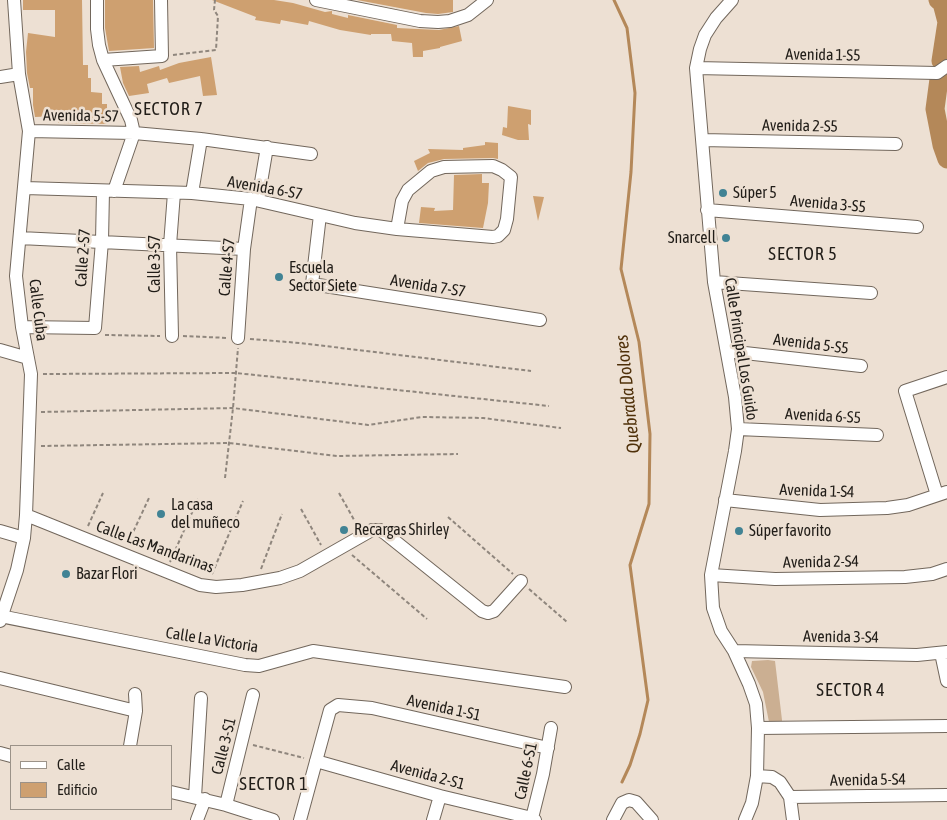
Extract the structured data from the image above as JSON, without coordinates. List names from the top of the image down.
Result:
{
  "streets": {
    "street": [
      "Avenida 1-S5",
      "Avenida 5-S7",
      "Avenida 2-S5",
      "Avenida 6-S7",
      "Avenida 3-S5",
      "Calle 2-S7",
      "Calle 3-S7",
      "Calle 4-S7",
      "Avenida 7-S7",
      "Calle Cuba",
      "Avenida 5-S5",
      "Calle Principal Los Guido",
      "Avenida 6-S5",
      "Avenida 1-S4",
      "Calle Las Mandarinas",
      "Avenida 2-S4",
      "Avenida 3-S4",
      "Calle La Victoria",
      "Avenida 1-S1",
      "Calle 3-S1",
      "Calle 6-S1",
      "Avenida 2-S1",
      "Avenida 5-S4"
    ]
  },
  "crossings": [
    ["Avenida 1-S5", "Calle Principal Los Guido"],
    ["Avenida 5-S7", "Calle 2-S7"],
    ["Avenida 5-S7", "Calle 4-S7"],
    ["Avenida 5-S7", "Calle Cuba"],
    ["Avenida 2-S5", "Calle Principal Los Guido"],
    ["Avenida 6-S7", "Calle 2-S7"],
    ["Avenida 6-S7", "Calle 3-S7"],
    ["Avenida 6-S7", "Calle 4-S7"],
    ["Avenida 6-S7", "Avenida 7-S7"],
    ["Avenida 6-S7", "Calle Cuba"],
    ["Avenida 3-S5", "Calle Principal Los Guido"],
    ["Calle 2-S7", "Calle Cuba"],
    ["Calle Cuba", "Calle Las Mandarinas"],
    ["Calle Cuba", "Calle La Victoria"],
    ["Avenida 5-S5", "Calle Principal Los Guido"],
    ["Calle Principal Los Guido", "Avenida 6-S5"],
    ["Calle Principal Los Guido", "Avenida 1-S4"],
    ["Calle Principal Los Guido", "Avenida 2-S4"],
    ["Calle Principal Los Guido", "Avenida 3-S4"],
    ["Avenida 1-S1", "Calle 6-S1"],
    ["Avenida 1-S1", "Avenida 2-S1"],
    ["Calle 6-S1", "Avenida 2-S1"]
  ],
  "districts": [
    "SECTOR 7",
    "SECTOR 5",
    "SECTOR 4",
    "SECTOR 1"
  ],
  "water": ["Quebrada Dolores"],
  "places": [
    "Súper 5",
    "Snarcell",
    "Escuela Sector Siete",
    "La casa del muñeco",
    "Recargas Shirley",
    "Súper favorito",
    "Bazar Flori"
  ],
  "legend": ["Calle", "Edificio"]
}
